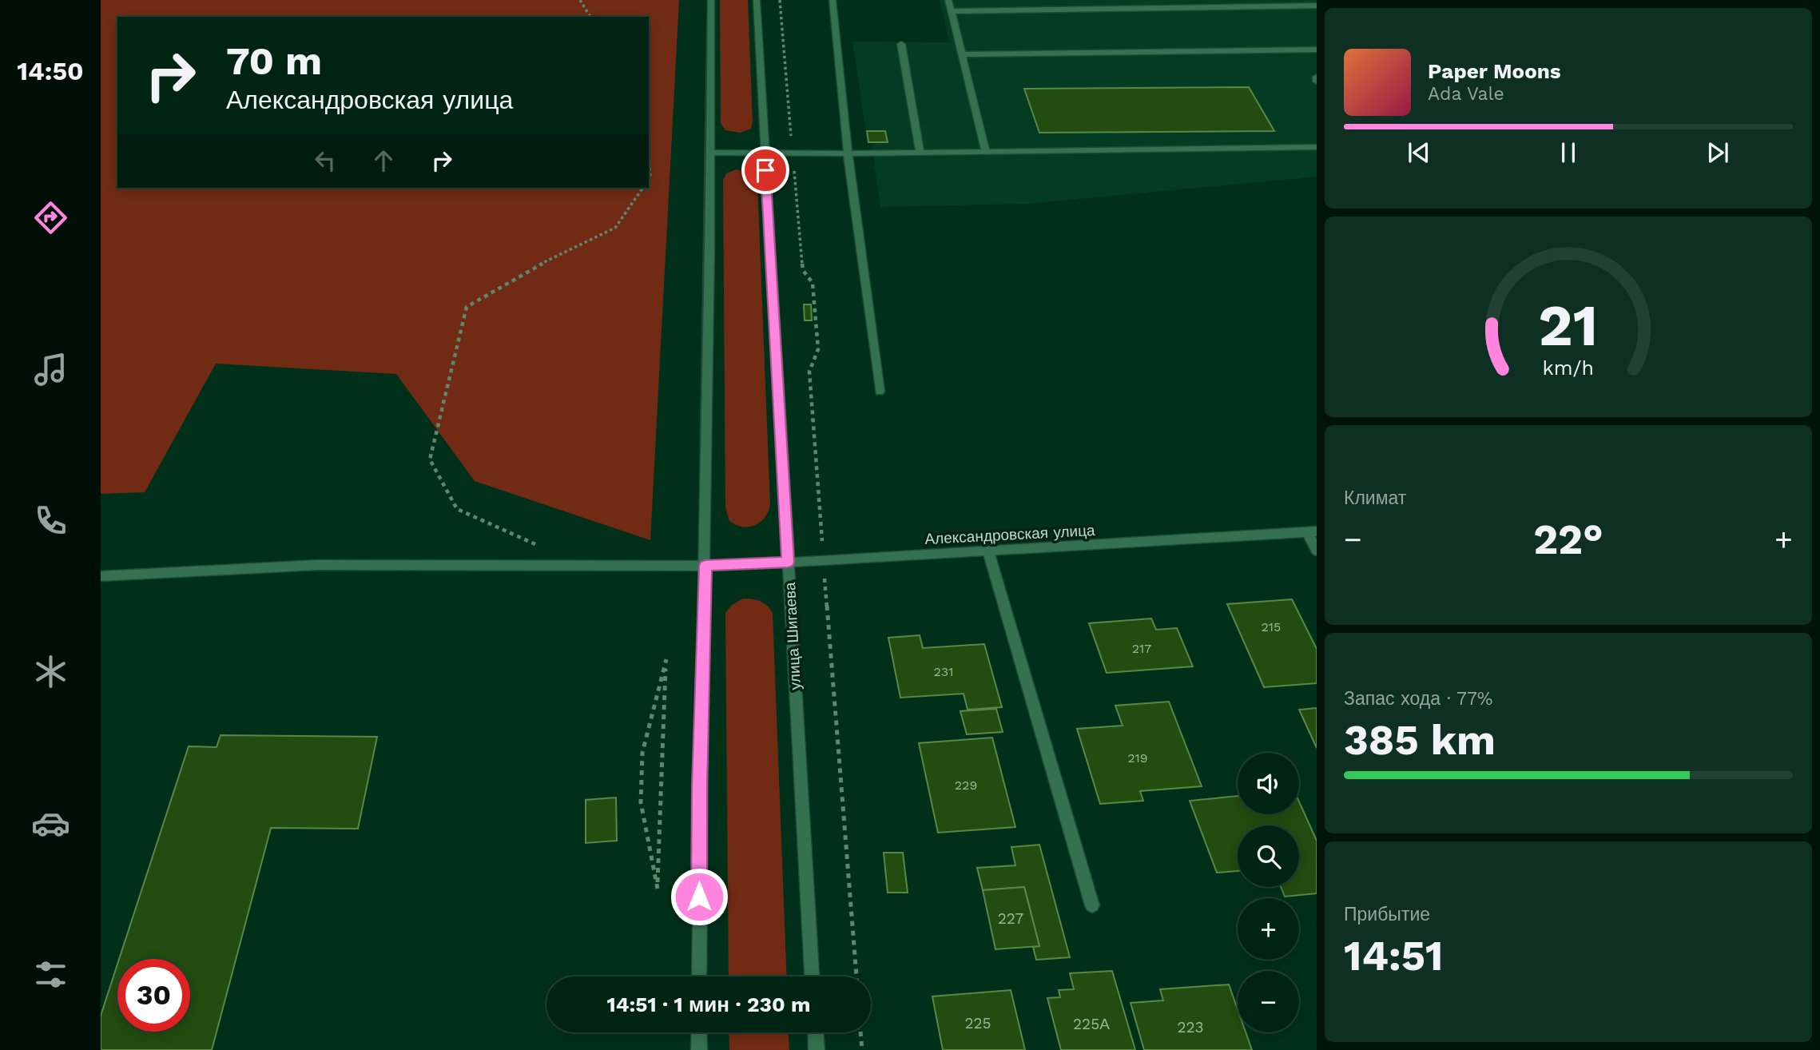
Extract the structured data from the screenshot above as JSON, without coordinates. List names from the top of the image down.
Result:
{
  "streets": {
    "street": ["Александровская улица", "улица Шигаева"]
  },
  "crossings": [
    ["Александровская улица", "улица Шигаева"]
  ],
  "house_numbers": [
    "215",
    "217",
    "231",
    "219",
    "229",
    "227",
    "225",
    "225А",
    "223"
  ],
  "page": {
    "tabs": "14:50",
    "turn": ["70 m", "Александровская улица"],
    "song": ["Paper Moons", "Ada Vale"],
    "tile": [
      "Климат",
      ["Запас хода · 77%", "385 km"],
      ["Прибытие", "14:51"]
    ],
    "heat": ["−", "22°", "+"],
    "map_buttons": ["+", "−"],
    "limit": "30",
    "trip": "14:51 · 1 мин · 230 m",
    "gauge": ["21", "km/h"]
  }
}
